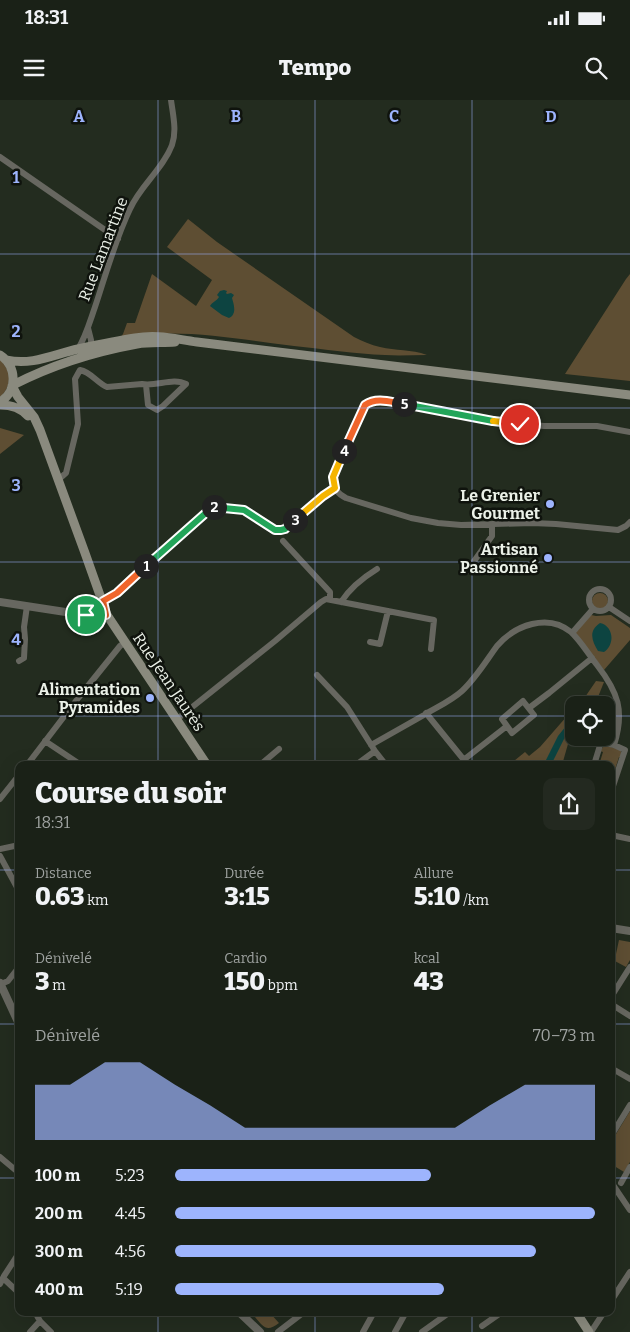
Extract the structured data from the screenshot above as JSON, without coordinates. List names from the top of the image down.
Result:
{
  "streets": {
    "main road": ["Rue Jean Jaurès"],
    "street": ["Rue Lamartine"]
  },
  "places": ["Le Grenier Gourmet", "Artisan Passionné", "Alimentation Pyramides"],
  "page": {
    "status": "18:31",
    "header": "Tempo",
    "pins": [
      "5",
      "4",
      "2",
      "3",
      "1"
    ],
    "heading": ["Course du soir", "18:31"],
    "stats": [
      ["Distance", "0.63 km"],
      ["Durée", "3:15"],
      ["Allure", "5:10 /km"],
      ["Dénivelé", "3 m"],
      ["Cardio", "150 bpm"],
      ["kcal", "43"]
    ],
    "chart": ["Dénivelé", "70–73 m"],
    "list": [
      {
        "name": "100 m",
        "note": "5:23"
      },
      {
        "name": "200 m",
        "note": "4:45"
      },
      {
        "name": "300 m",
        "note": "4:56"
      },
      {
        "name": "400 m",
        "note": "5:19"
      }
    ]
  },
  "grid": {
    "columns": [
      "A",
      "B",
      "C",
      "D"
    ],
    "rows": [
      "1",
      "2",
      "3",
      "4"
    ]
  }
}
